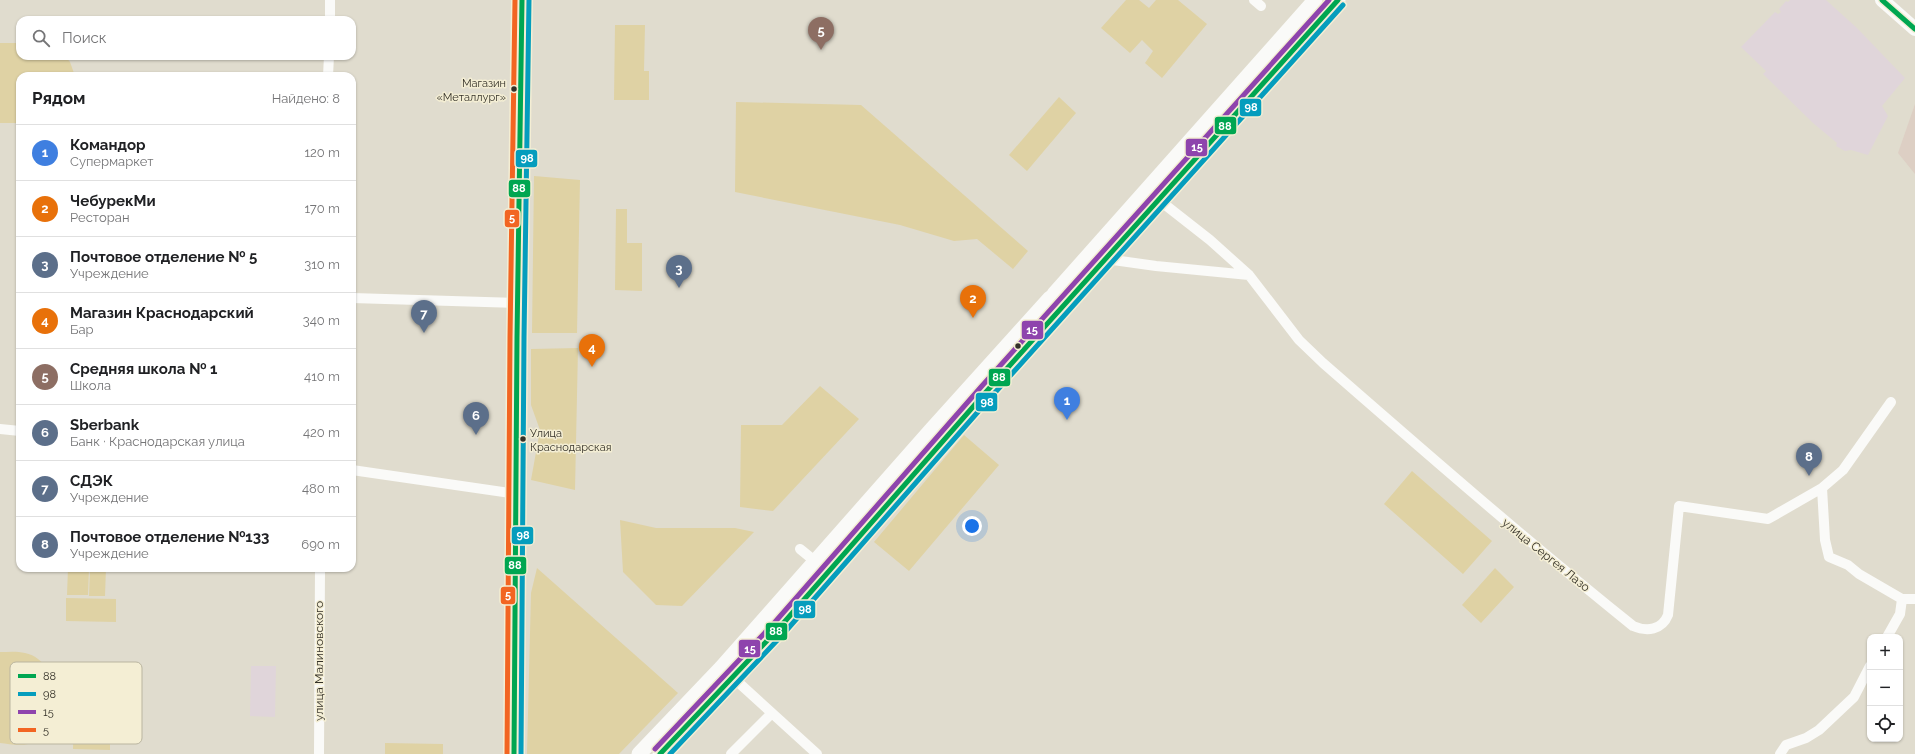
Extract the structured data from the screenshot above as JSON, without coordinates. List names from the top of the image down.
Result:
{
  "streets": {
    "street": ["улица Сергея Лазо", "улица Малиновского"]
  },
  "places": ["Магазин «Металлург»", "Улица Краснодарская"],
  "lines": [
    "transit line 88",
    "transit line 98",
    "transit line 15",
    "transit line 5"
  ],
  "legend": [
    "88",
    "98",
    "15",
    "5"
  ],
  "page": {
    "search": "Поиск",
    "pins": [
      "5",
      "3",
      "2",
      "7",
      "4",
      "1",
      "6",
      "8"
    ],
    "heading": ["Рядом", "Найдено: 8"],
    "list": [
      {
        "mark": "1",
        "name": "Командор",
        "note": "Супермаркет",
        "value": "120 m"
      },
      {
        "mark": "2",
        "name": "ЧебурекМи",
        "note": "Ресторан",
        "value": "170 m"
      },
      {
        "mark": "3",
        "name": "Почтовое отделение № 5",
        "note": "Учреждение",
        "value": "310 m"
      },
      {
        "mark": "4",
        "name": "Магазин Краснодарский",
        "note": "Бар",
        "value": "340 m"
      },
      {
        "mark": "5",
        "name": "Средняя школа № 1",
        "note": "Школа",
        "value": "410 m"
      },
      {
        "mark": "6",
        "name": "Sberbank",
        "note": "Банк · Краснодарская улица",
        "value": "420 m"
      },
      {
        "mark": "7",
        "name": "СДЭК",
        "note": "Учреждение",
        "value": "480 m"
      },
      {
        "mark": "8",
        "name": "Почтовое отделение №133",
        "note": "Учреждение",
        "value": "690 m"
      }
    ],
    "map_buttons": ["+", "−"]
  }
}
